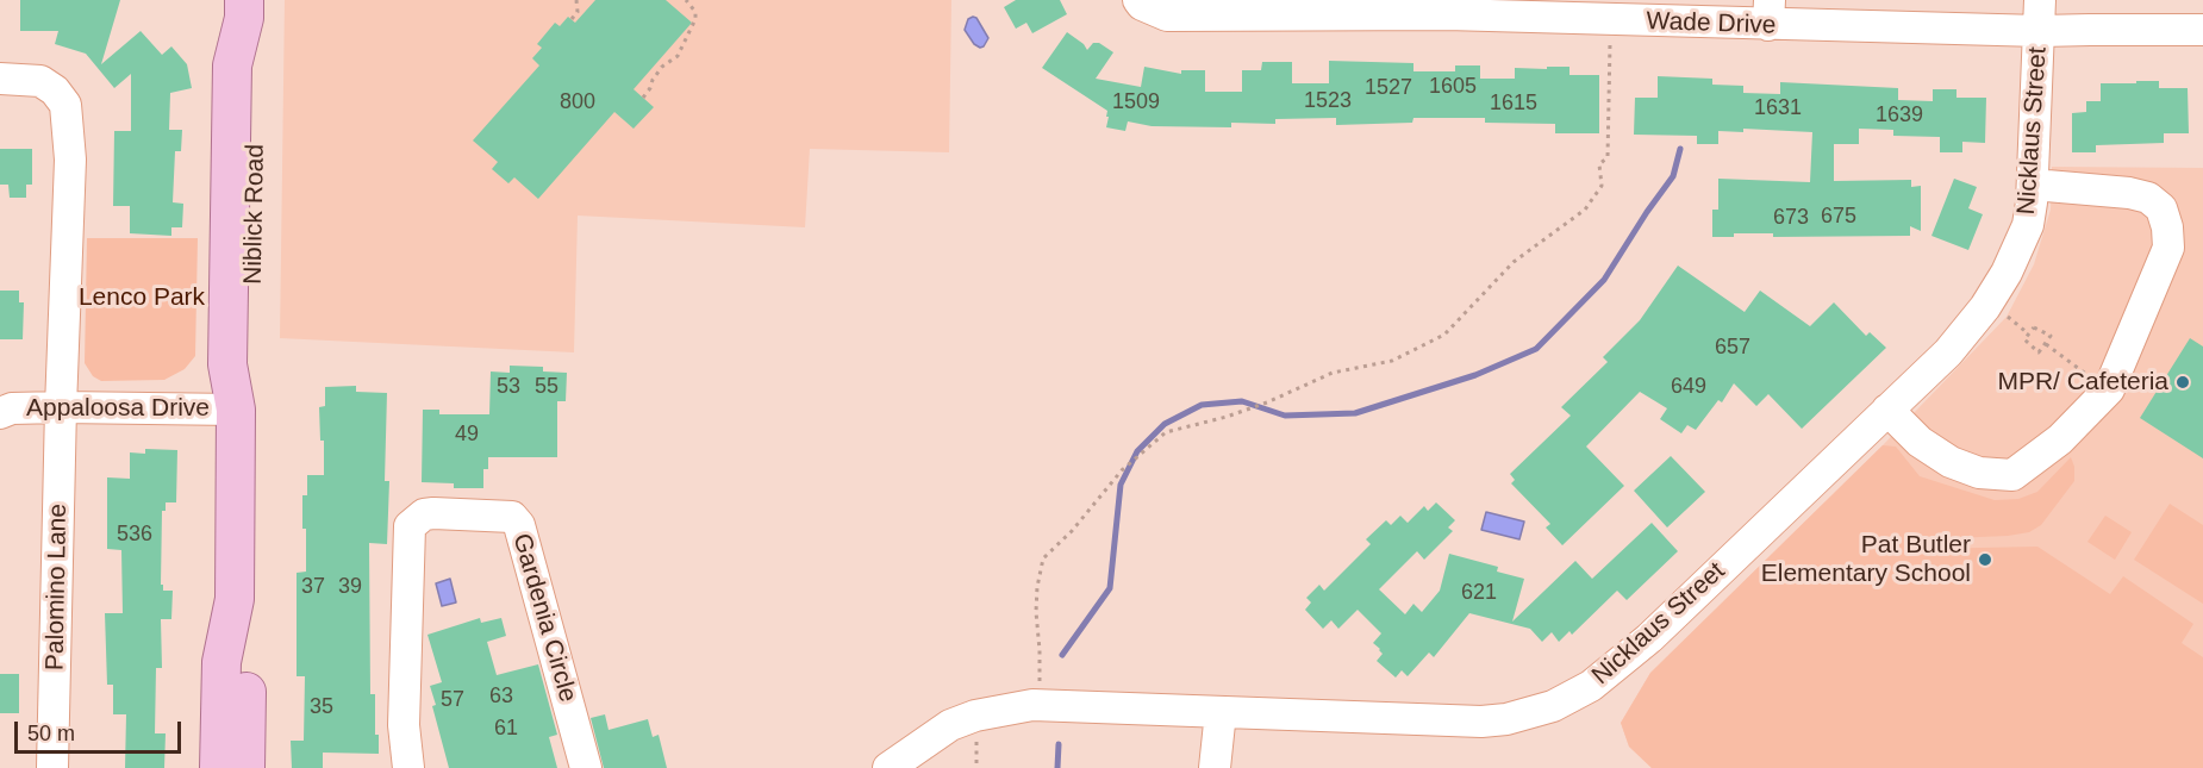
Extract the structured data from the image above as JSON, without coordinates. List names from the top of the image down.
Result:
{
  "streets": {
    "main road": ["Niblick Road"],
    "street": [
      "Wade Drive",
      "Nicklaus Street",
      "Appaloosa Drive",
      "Palomino Lane",
      "Gardenia Circle"
    ]
  },
  "crossings": [
    ["Wade Drive", "Nicklaus Street"],
    ["Niblick Road", "Appaloosa Drive"],
    ["Appaloosa Drive", "Palomino Lane"]
  ],
  "parks": ["Lenco Park"],
  "places": ["MPR/ Cafeteria", "Pat Butler Elementary School"],
  "house_numbers": [
    "1605",
    "1527",
    "1523",
    "800",
    "1509",
    "1615",
    "1631",
    "1639",
    "675",
    "673",
    "657",
    "53",
    "55",
    "649",
    "49",
    "536",
    "37",
    "39",
    "621",
    "63",
    "57",
    "35",
    "61"
  ],
  "scale_bar": "50 m"
}
